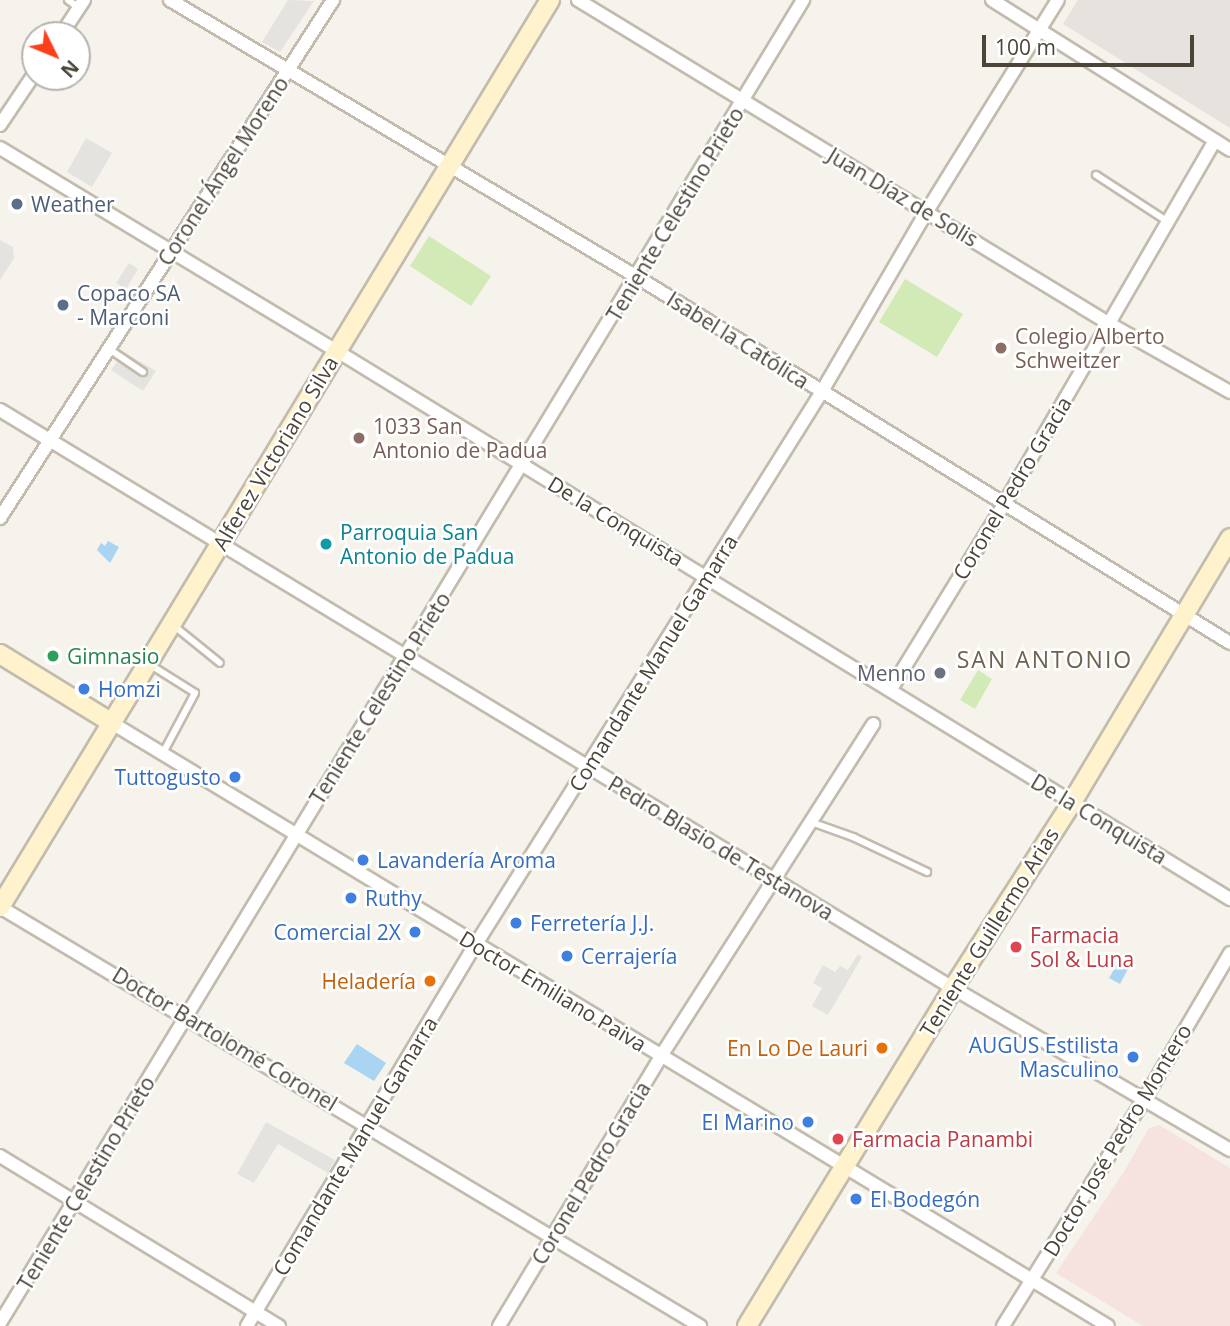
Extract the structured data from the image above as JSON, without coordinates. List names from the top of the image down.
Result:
{
  "streets": {
    "street": [
      "Coronel Ángel Moreno",
      "Juan Díaz de Solis",
      "Teniente Celestino Prieto",
      "Isabel la Católica",
      "Alferez Victoriano Silva",
      "Coronel Pedro Gracia",
      "De la Conquista",
      "Comandante Manuel Gamarra",
      "Pedro Blasio de Testanova",
      "Teniente Guillermo Arias",
      "Doctor Emiliano Paiva",
      "Doctor Bartolomé Coronel",
      "Doctor José Pedro Montero"
    ]
  },
  "crossings": [
    ["Coronel Ángel Moreno", "Isabel la Católica"],
    ["Coronel Ángel Moreno", "De la Conquista"],
    ["Coronel Ángel Moreno", "Pedro Blasio de Testanova"],
    ["Juan Díaz de Solis", "Teniente Celestino Prieto"],
    ["Juan Díaz de Solis", "Coronel Pedro Gracia"],
    ["Juan Díaz de Solis", "Comandante Manuel Gamarra"],
    ["Teniente Celestino Prieto", "Isabel la Católica"],
    ["Teniente Celestino Prieto", "De la Conquista"],
    ["Teniente Celestino Prieto", "Pedro Blasio de Testanova"],
    ["Teniente Celestino Prieto", "Doctor Emiliano Paiva"],
    ["Teniente Celestino Prieto", "Doctor Bartolomé Coronel"],
    ["Isabel la Católica", "Alferez Victoriano Silva"],
    ["Isabel la Católica", "Coronel Pedro Gracia"],
    ["Isabel la Católica", "Comandante Manuel Gamarra"],
    ["Isabel la Católica", "Teniente Guillermo Arias"],
    ["Alferez Victoriano Silva", "De la Conquista"],
    ["Alferez Victoriano Silva", "Pedro Blasio de Testanova"],
    ["Alferez Victoriano Silva", "Doctor Emiliano Paiva"],
    ["Alferez Victoriano Silva", "Doctor Bartolomé Coronel"],
    ["Coronel Pedro Gracia", "De la Conquista"],
    ["Coronel Pedro Gracia", "Pedro Blasio de Testanova"],
    ["Coronel Pedro Gracia", "Doctor Emiliano Paiva"],
    ["Coronel Pedro Gracia", "Doctor Bartolomé Coronel"],
    ["De la Conquista", "Comandante Manuel Gamarra"],
    ["De la Conquista", "Teniente Guillermo Arias"],
    ["Comandante Manuel Gamarra", "Pedro Blasio de Testanova"],
    ["Comandante Manuel Gamarra", "Doctor Emiliano Paiva"],
    ["Comandante Manuel Gamarra", "Doctor Bartolomé Coronel"],
    ["Pedro Blasio de Testanova", "Teniente Guillermo Arias"],
    ["Pedro Blasio de Testanova", "Doctor José Pedro Montero"],
    ["Teniente Guillermo Arias", "Doctor Emiliano Paiva"],
    ["Doctor Emiliano Paiva", "Doctor José Pedro Montero"]
  ],
  "districts": ["SAN ANTONIO"],
  "places": [
    "Weather",
    "Copaco SA - Marconi",
    "Colegio Alberto Schweitzer",
    "1033 San Antonio de Padua",
    "Parroquia San Antonio de Padua",
    "Gimnasio",
    "Menno",
    "Homzi",
    "Tuttogusto",
    "Lavandería Aroma",
    "Ruthy",
    "Ferretería J.J.",
    "Comercial 2X",
    "Farmacia Sol & Luna",
    "Cerrajería",
    "Heladería",
    "En Lo De Lauri",
    "AUGUS Estilista Masculino",
    "El Marino",
    "Farmacia Panambi",
    "El Bodegón"
  ],
  "scale_bar": "100 m",
  "north": "bottom right"
}
